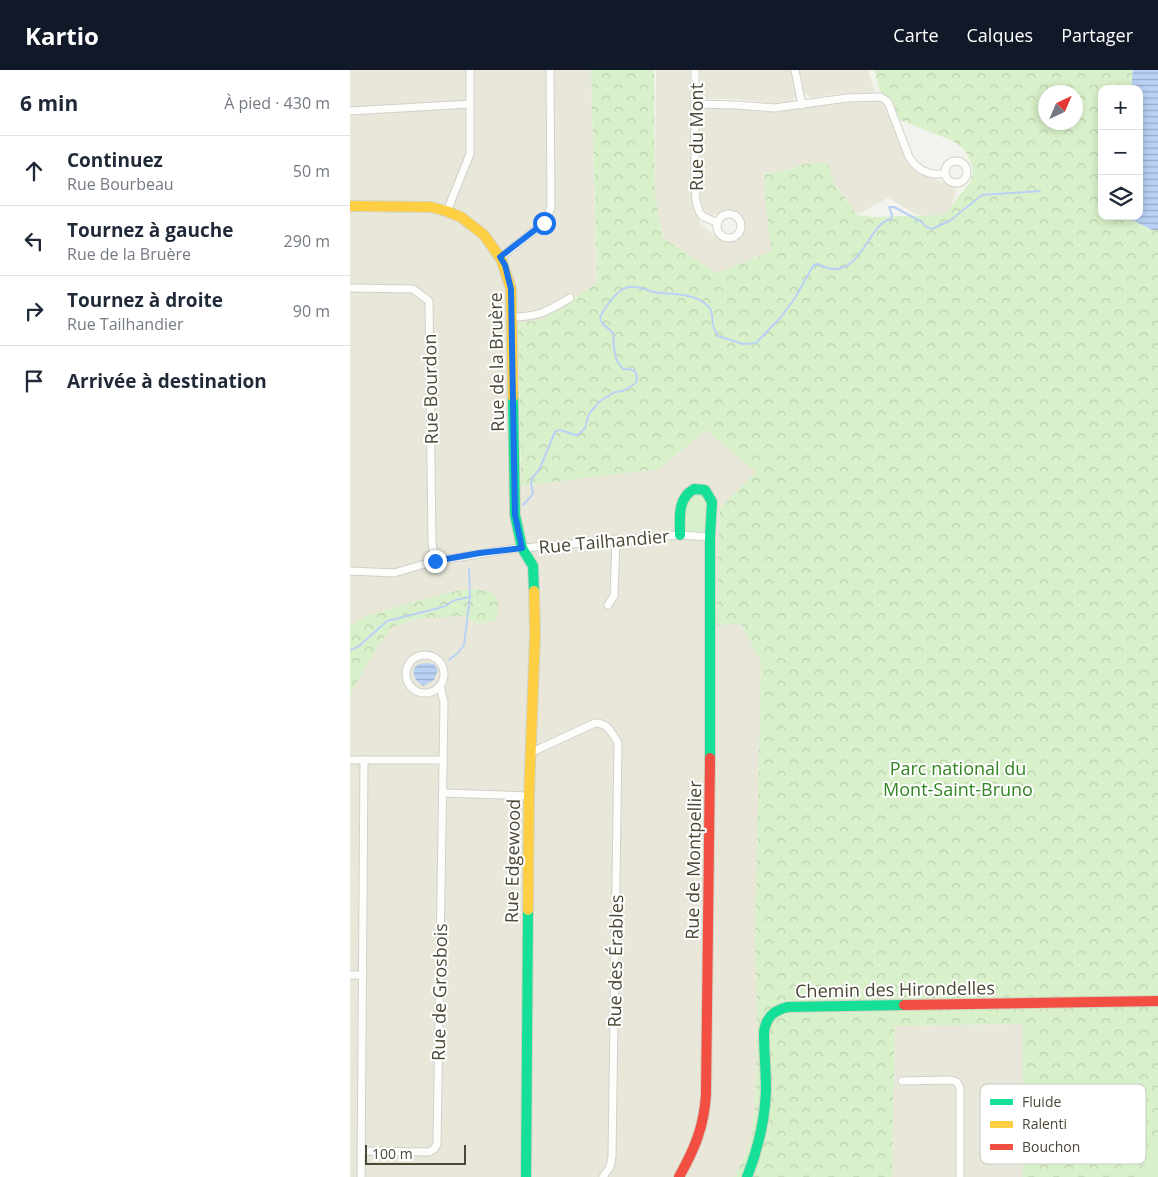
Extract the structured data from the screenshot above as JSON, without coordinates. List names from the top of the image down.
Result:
{
  "streets": {
    "street": [
      "Rue du Mont",
      "Rue de la Bruère",
      "Rue Bourdon",
      "Rue Tailhandier",
      "Rue de Montpellier",
      "Rue Edgewood",
      "Rue des Érables",
      "Chemin des Hirondelles",
      "Rue de Grosbois"
    ]
  },
  "crossings": [
    ["Rue de la Bruère", "Rue Tailhandier"],
    ["Rue de la Bruère", "Rue Edgewood"],
    ["Rue Bourdon", "Rue Tailhandier"],
    ["Rue Tailhandier", "Rue de Montpellier"],
    ["Rue Tailhandier", "Rue Edgewood"],
    ["Rue Edgewood", "Rue des Érables"]
  ],
  "parks": ["Parc national du Mont-Saint-Bruno"],
  "legend": ["Fluide", "Ralenti", "Bouchon"],
  "scale_bar": "100 m",
  "north": "top right",
  "page": {
    "header": "Kartio",
    "nav": ["Carte", "Calques", "Partager"],
    "heading": ["6 min", "À pied · 430 m"],
    "map_buttons": ["+", "−"],
    "list": [
      ["Continuez", "Rue Bourbeau", "50 m"],
      ["Tournez à gauche", "Rue de la Bruère", "290 m"],
      ["Tournez à droite", "Rue Tailhandier", "90 m"],
      "Arrivée à destination"
    ],
    "scale": "100 m"
  }
}
